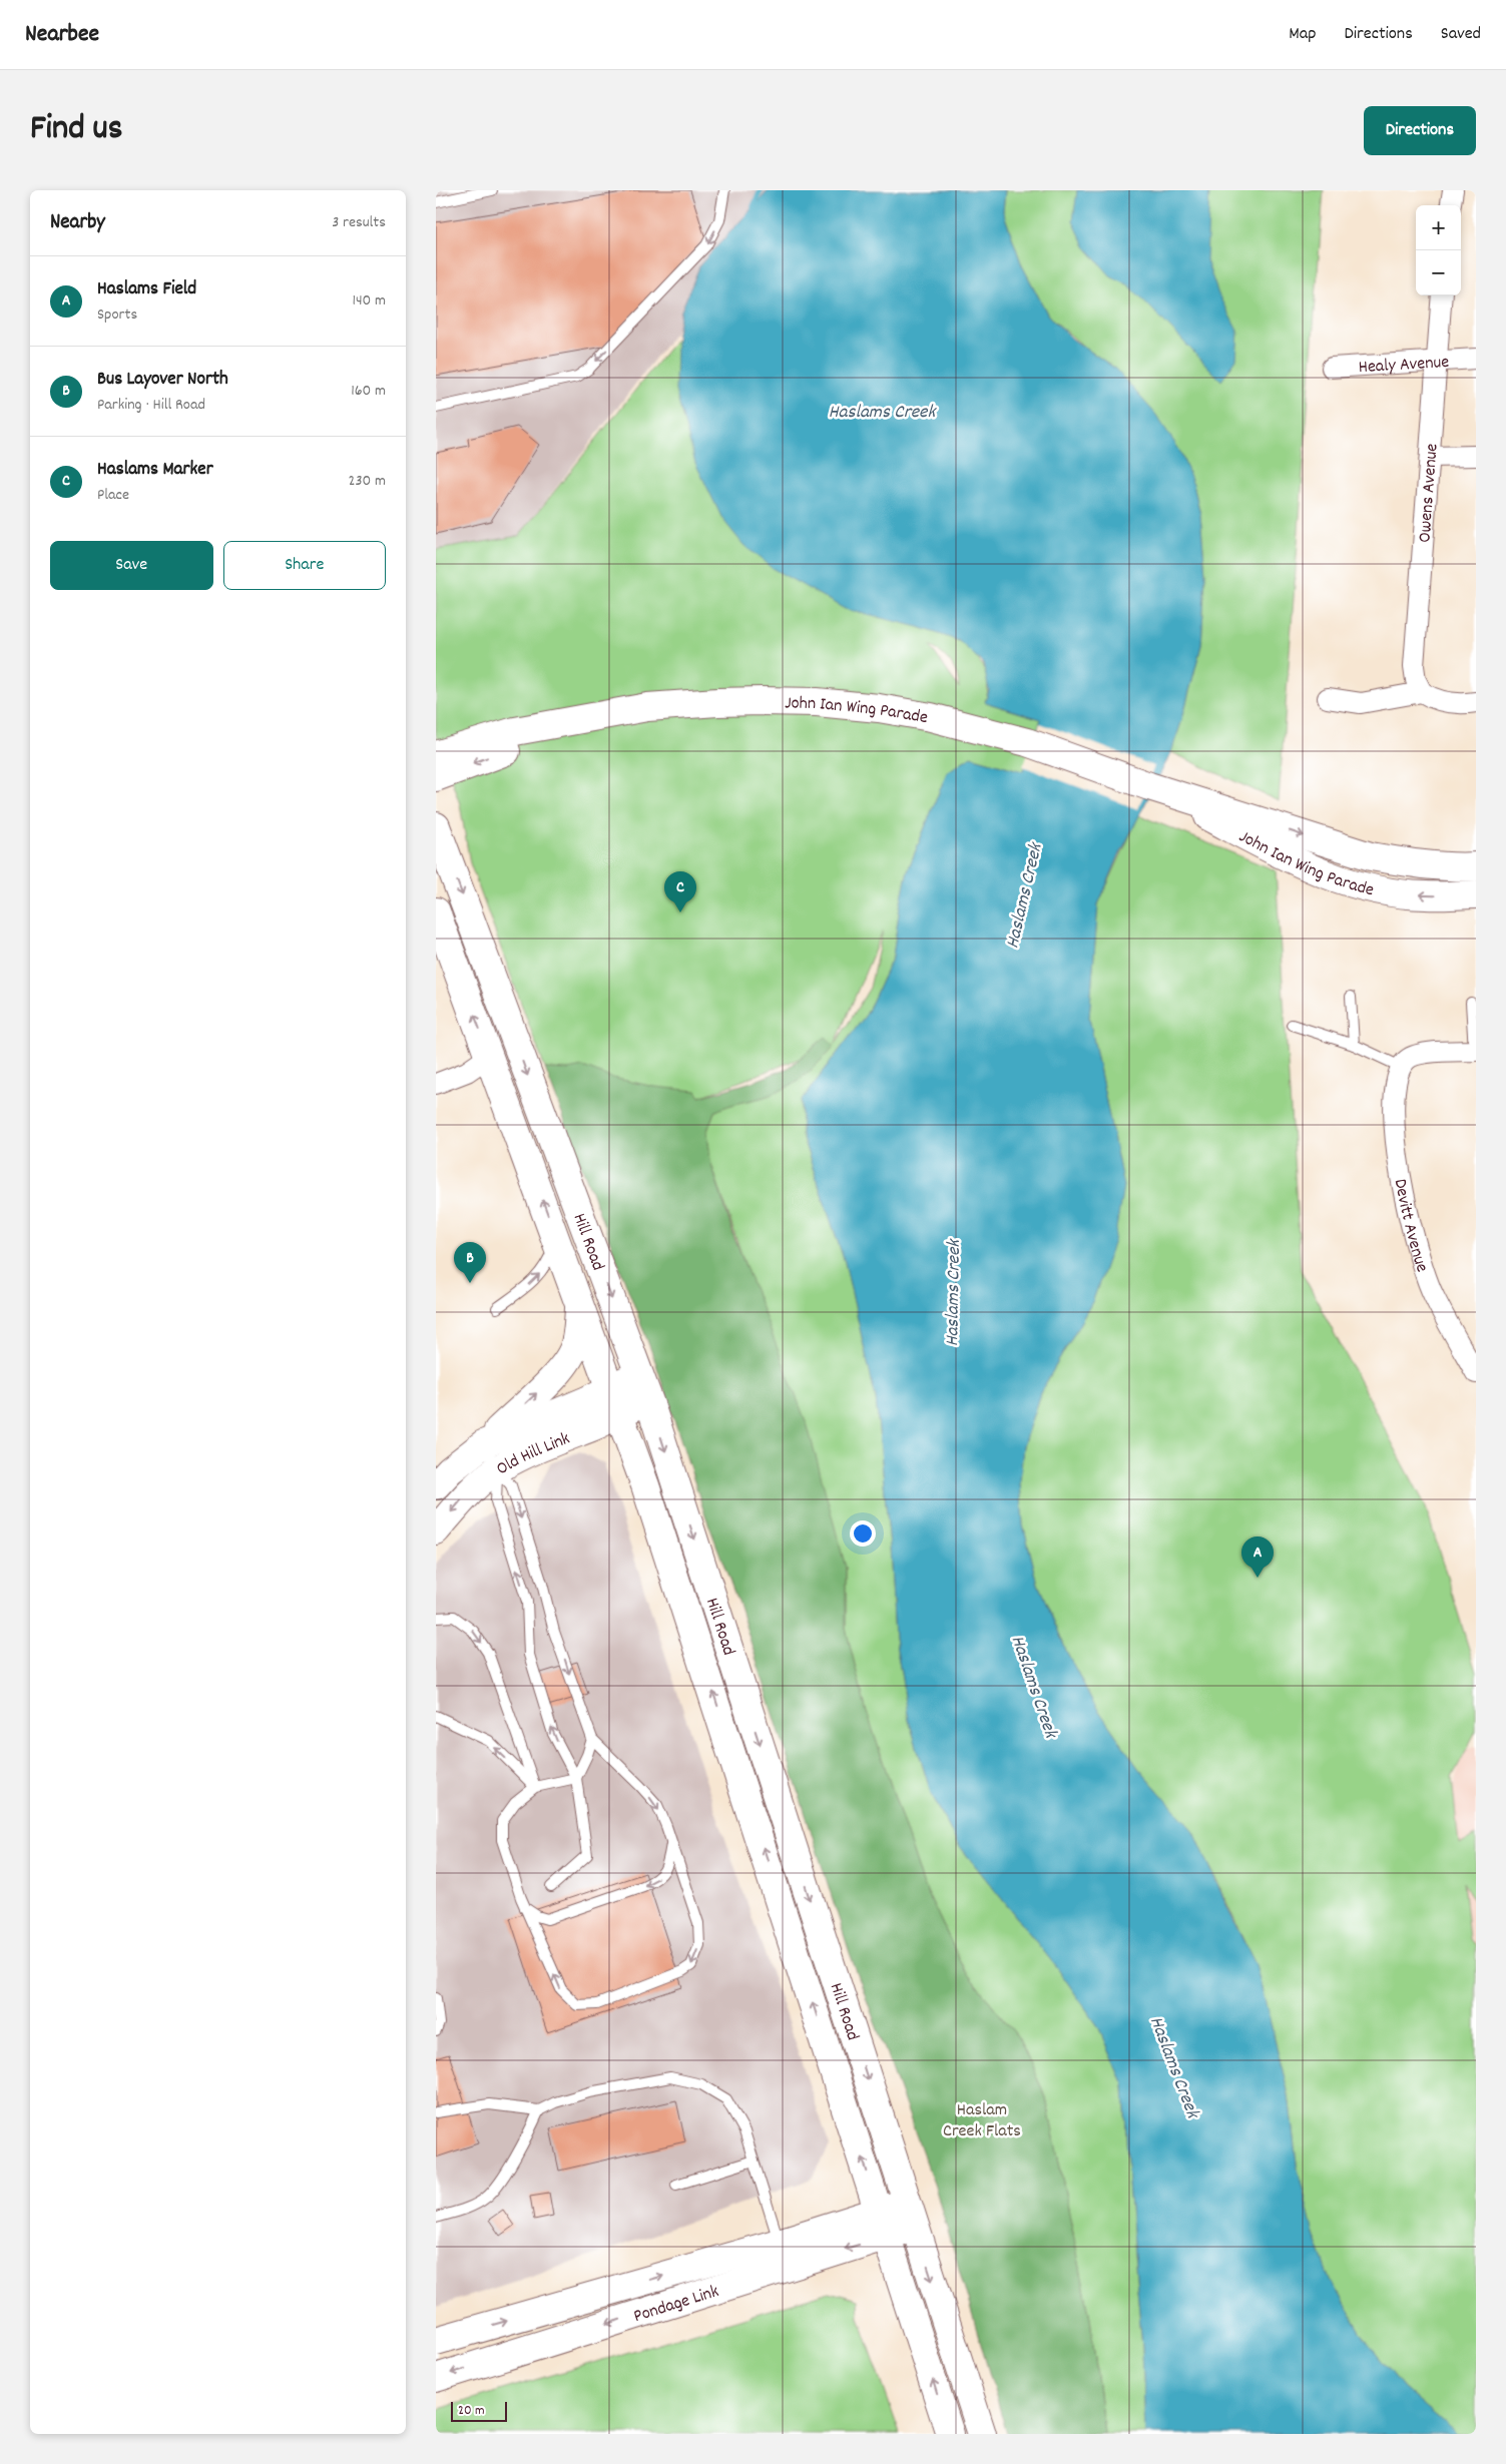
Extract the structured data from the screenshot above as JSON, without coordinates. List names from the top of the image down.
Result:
{
  "streets": {
    "main road": [
      "John Ian Wing Parade",
      "Hill Road",
      "Old Hill Link",
      "Pondage Link"
    ],
    "street": ["Healy Avenue", "Owens Avenue", "Devitt Avenue"]
  },
  "crossings": [
    ["Healy Avenue", "Owens Avenue"],
    ["Hill Road", "Old Hill Link"],
    ["Hill Road", "Pondage Link"]
  ],
  "water": ["Haslams Creek"],
  "parks": ["Haslam Creek Flats"],
  "scale_bar": "20 m",
  "page": {
    "header": "Nearbee",
    "nav": ["Map", "Directions", "Saved"],
    "title": "Find us",
    "buttons": [
      "Directions",
      ["Save", "Share"]
    ],
    "heading": ["Nearby", "3 results"],
    "map_buttons": ["+", "−"],
    "list": [
      {
        "mark": "A",
        "name": "Haslams Field",
        "note": "Sports",
        "value": "140 m"
      },
      {
        "mark": "B",
        "name": "Bus Layover North",
        "note": "Parking · Hill Road",
        "value": "160 m"
      },
      {
        "mark": "C",
        "name": "Haslams Marker",
        "note": "Place",
        "value": "230 m"
      }
    ],
    "pins": ["C", "B", "A"],
    "scale": "20 m"
  }
}
